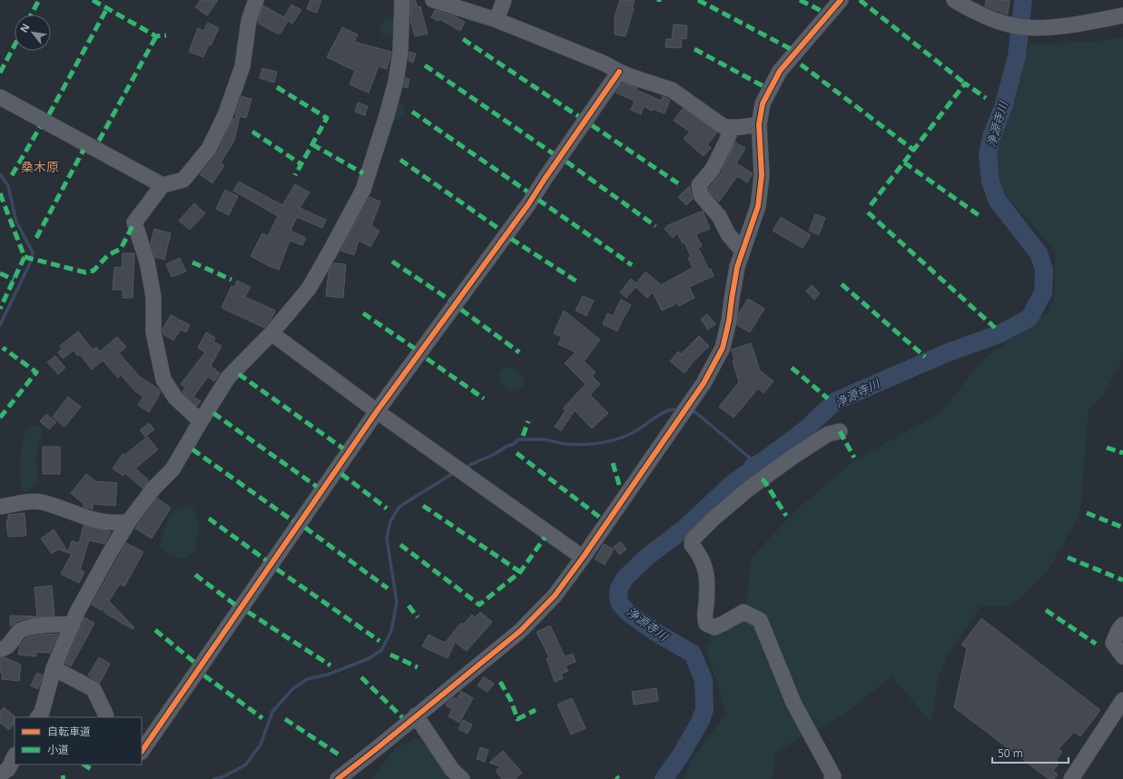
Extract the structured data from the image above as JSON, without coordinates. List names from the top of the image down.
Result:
{
  "districts": ["桑木原"],
  "water": ["浄源寺川"],
  "legend": ["自転車道", "小道"],
  "scale_bar": "50 m",
  "north": "top left"
}
